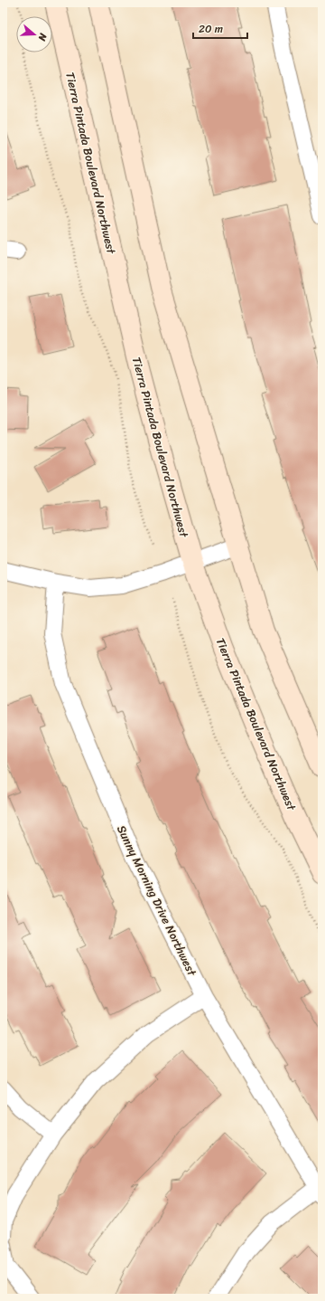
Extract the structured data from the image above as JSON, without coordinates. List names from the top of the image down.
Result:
{
  "streets": {
    "main road": ["Tierra Pintada Boulevard Northwest"],
    "street": ["Sunny Morning Drive Northwest"]
  },
  "scale_bar": "20 m",
  "north": "right"
}
